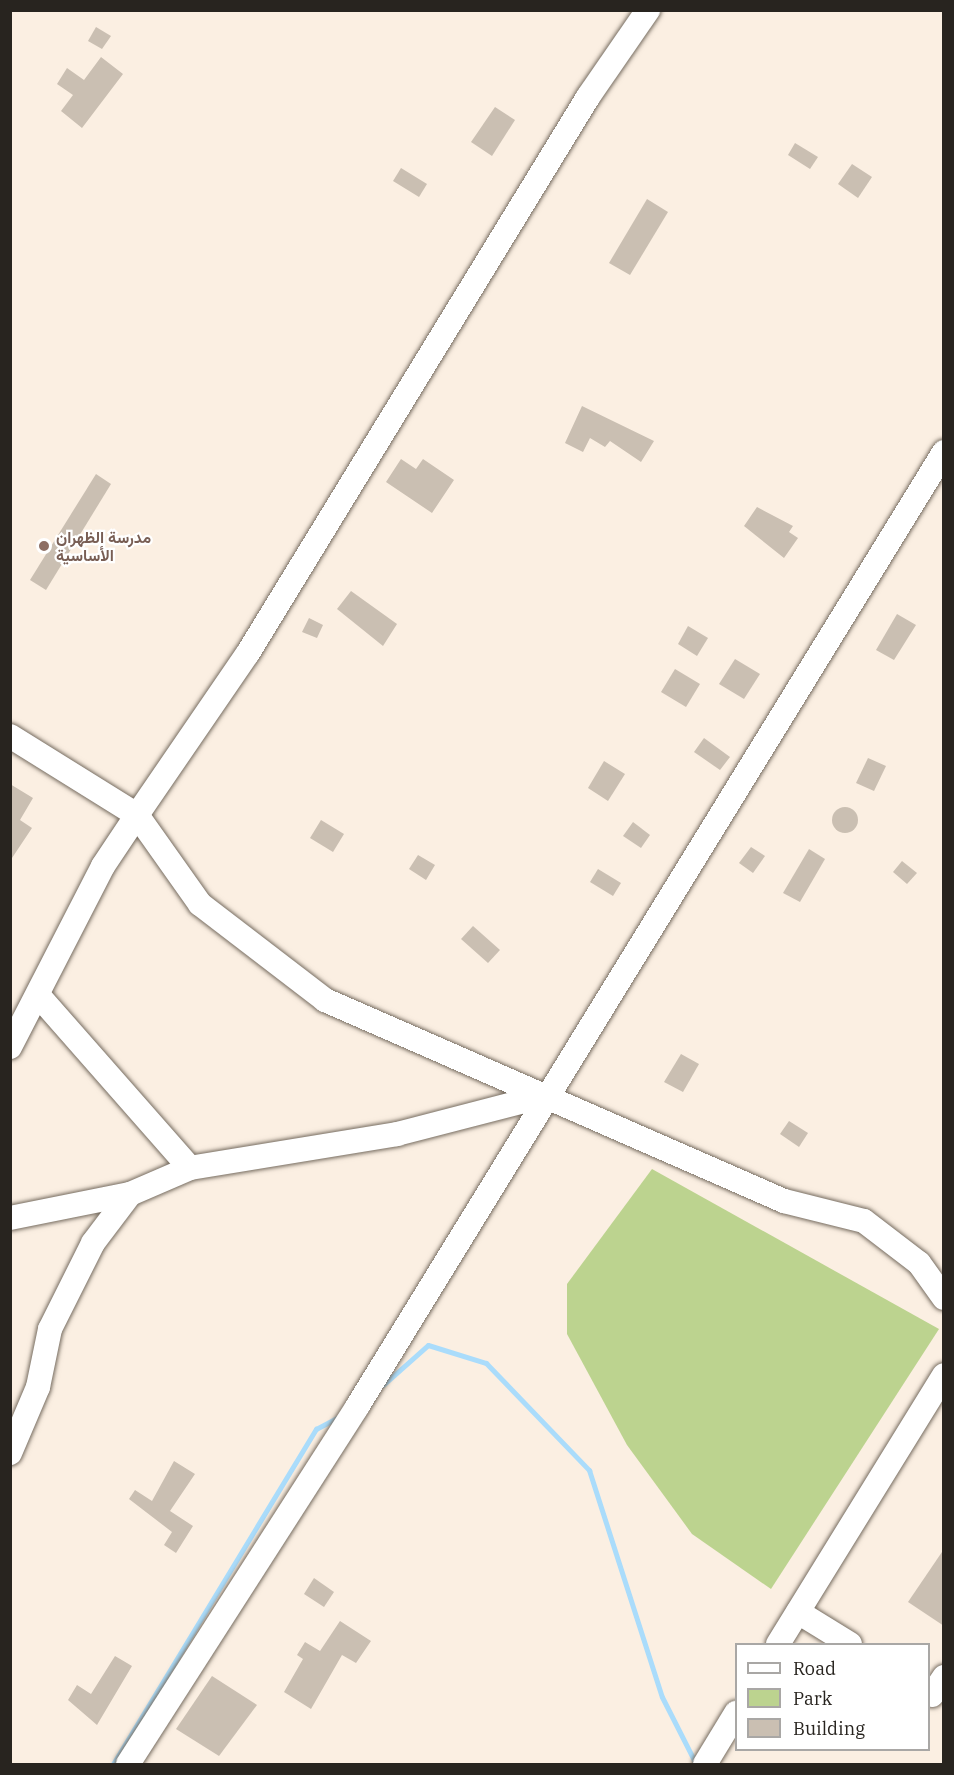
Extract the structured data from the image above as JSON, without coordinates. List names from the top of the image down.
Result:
{
  "places": ["مدرسة الظهران الأساسية"],
  "legend": ["Road", "Park", "Building"]
}
